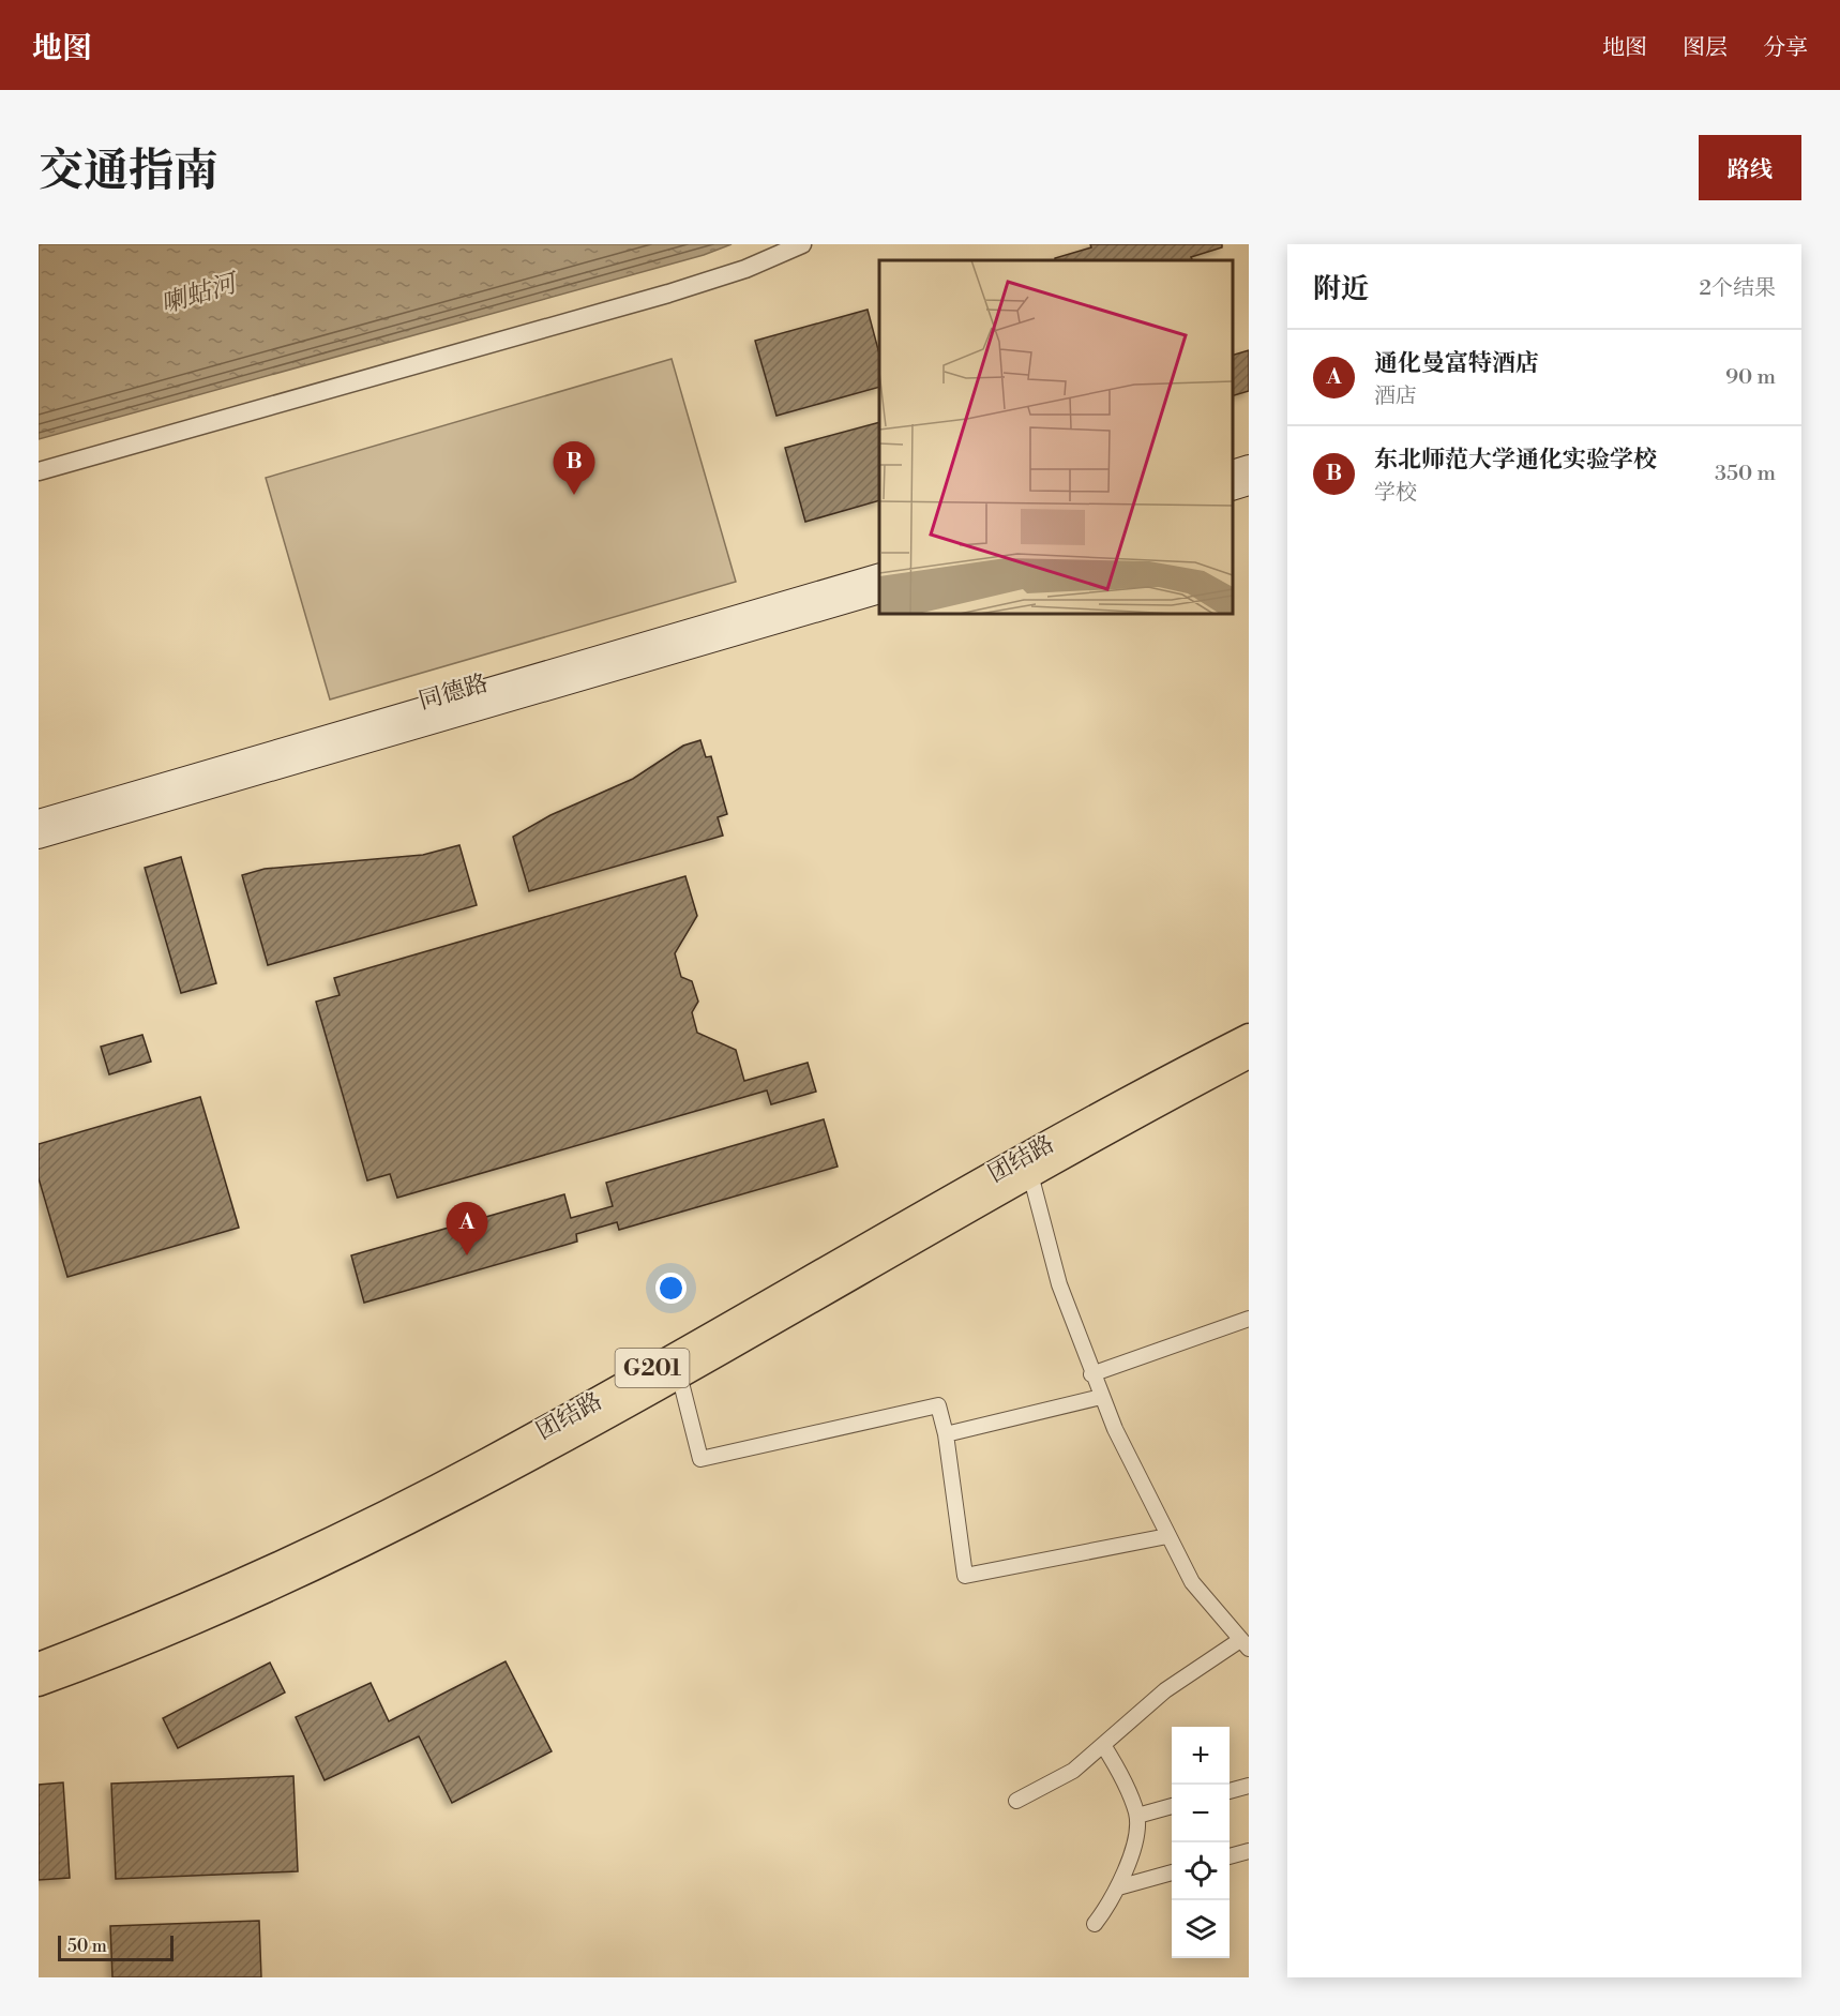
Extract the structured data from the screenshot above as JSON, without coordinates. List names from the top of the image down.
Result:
{
  "streets": {
    "highway": ["团结路", "G201"],
    "main road": ["同德路"]
  },
  "water": ["喇蛄河"],
  "scale_bar": "50 m",
  "page": {
    "header": "地图",
    "nav": ["地图", "图层", "分享"],
    "title": "交通指南",
    "buttons": "路线",
    "heading": ["附近", "2个结果"],
    "list": [
      {
        "mark": "A",
        "name": "通化曼富特酒店",
        "note": "酒店",
        "value": "90 m"
      },
      {
        "mark": "B",
        "name": "东北师范大学通化实验学校",
        "note": "学校",
        "value": "350 m"
      }
    ],
    "pins": ["B", "A"],
    "map_buttons": ["+", "−"],
    "scale": "50 m"
  }
}
